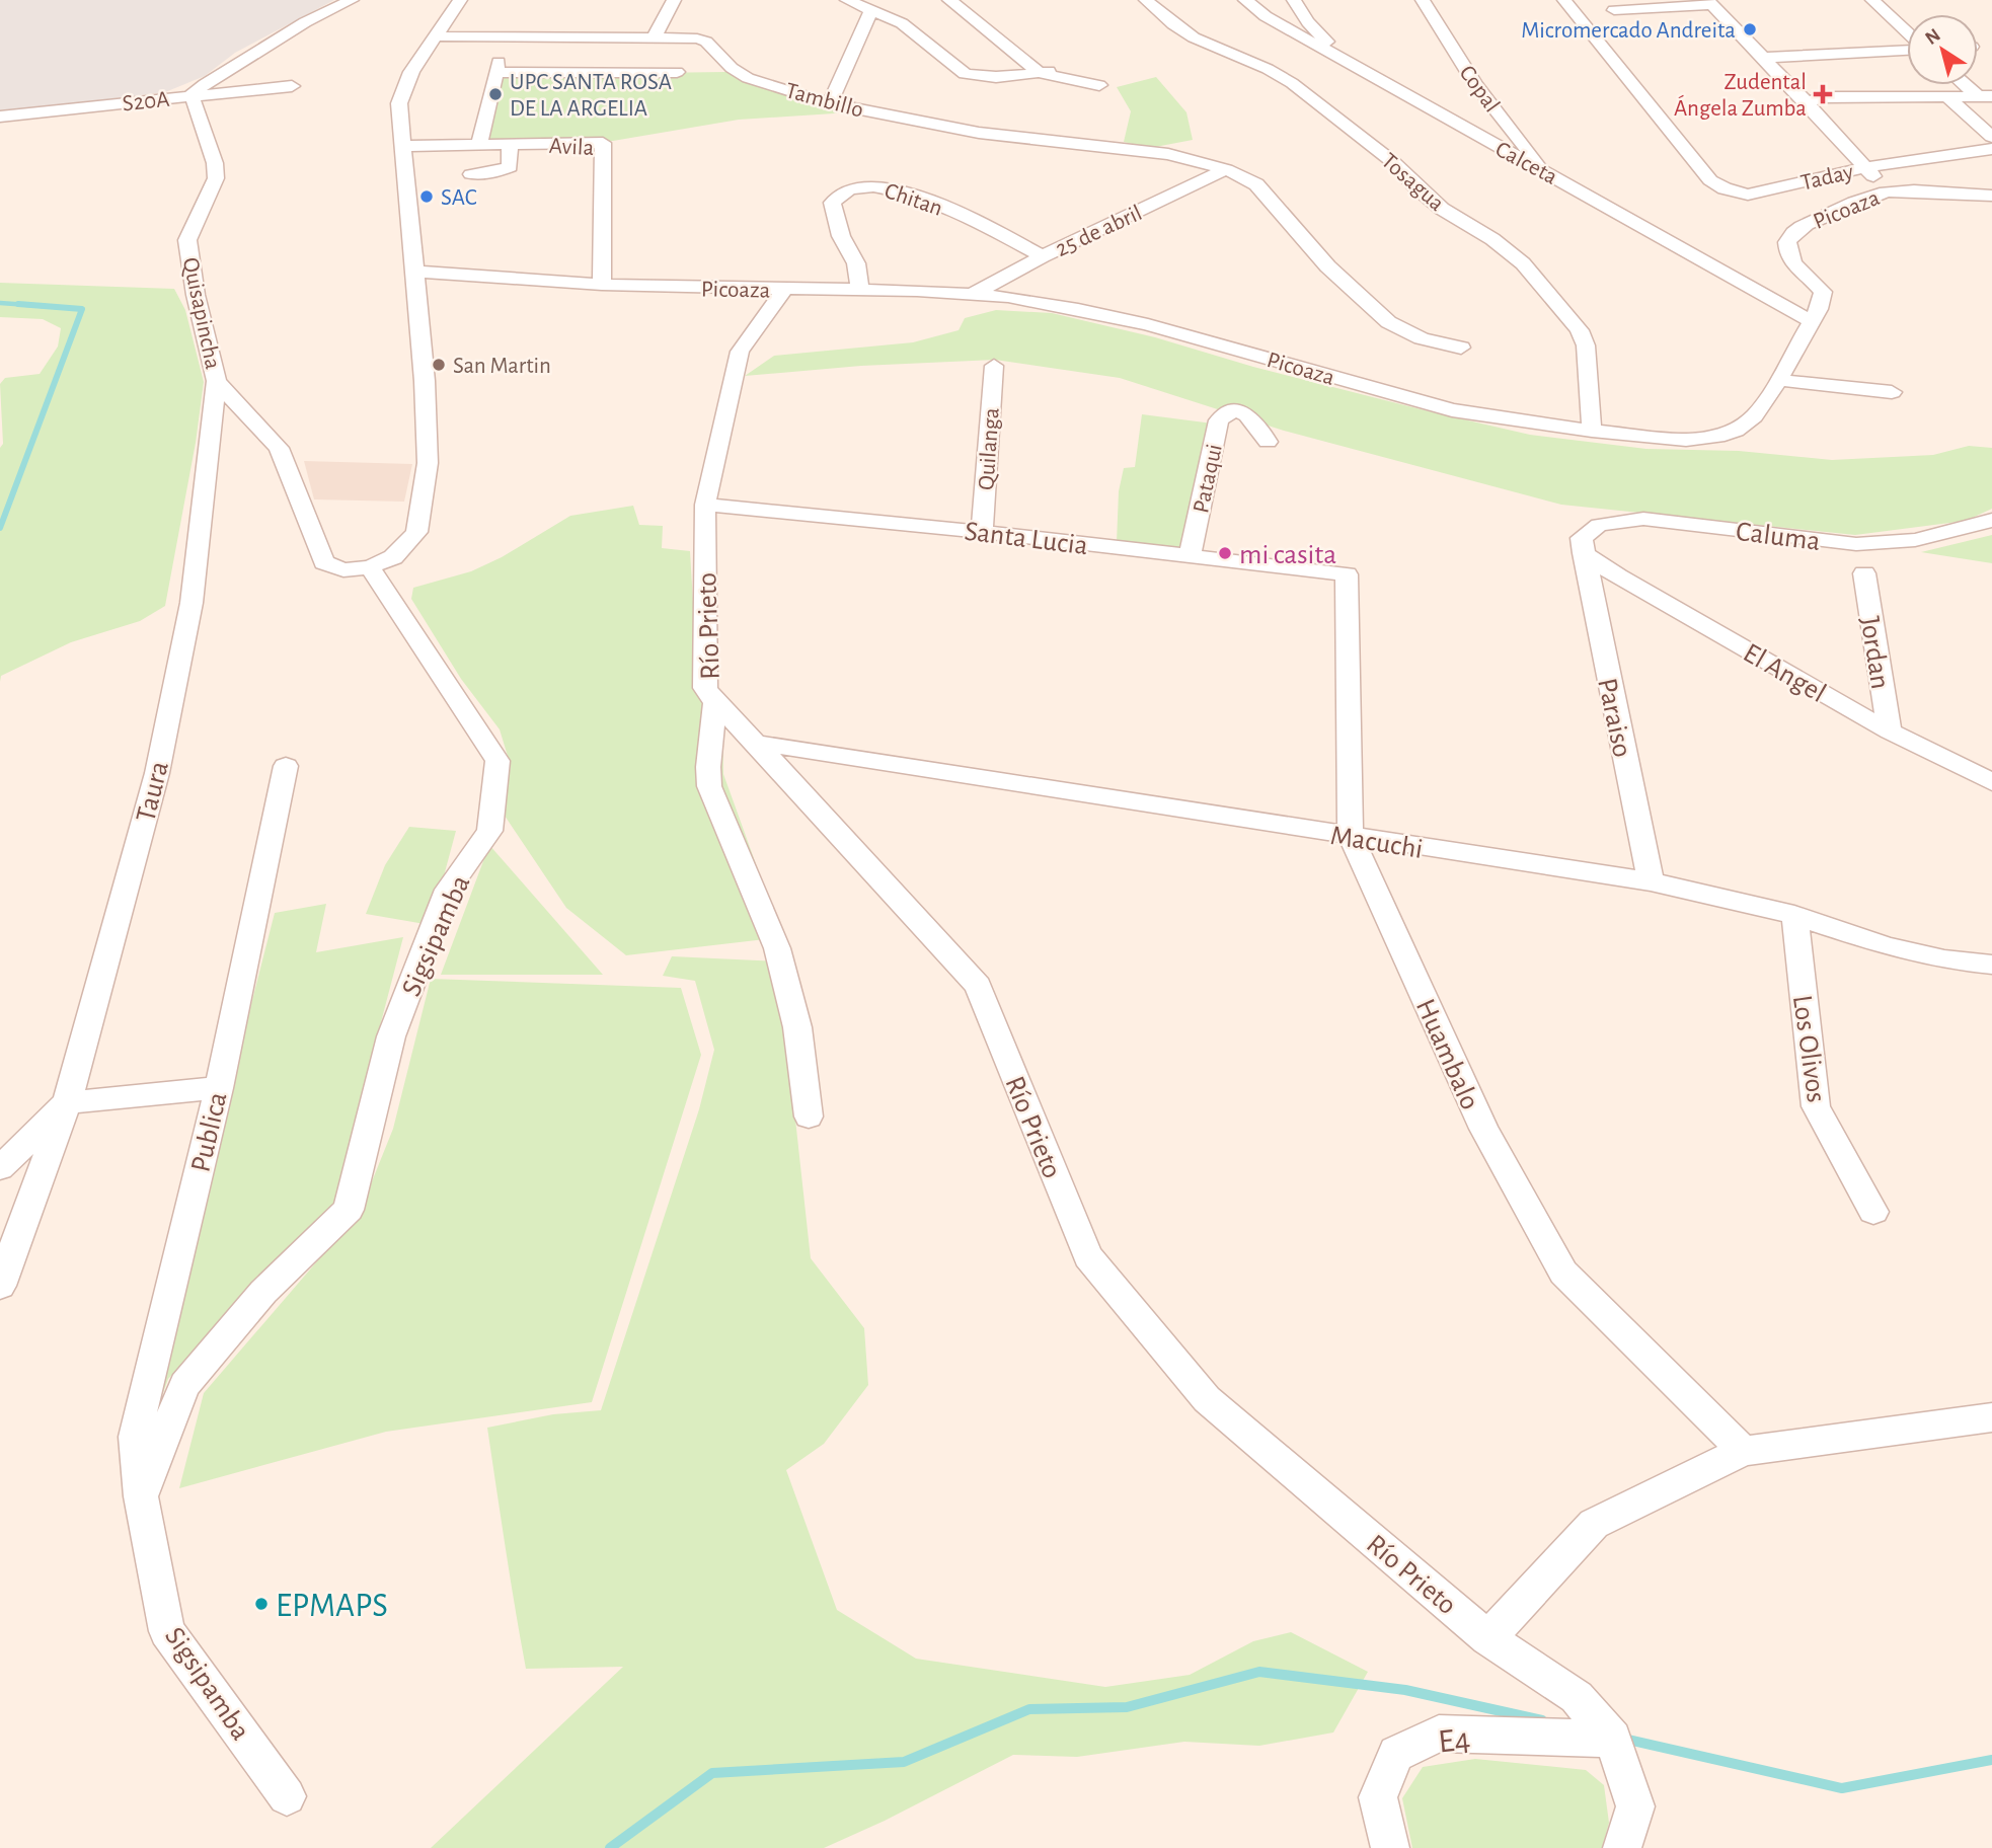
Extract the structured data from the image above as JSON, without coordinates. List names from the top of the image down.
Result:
{
  "streets": {
    "street": [
      "Copal",
      "Tambillo",
      "S20A",
      "Avila",
      "Calceta",
      "Taday",
      "Tosagua",
      "Chitan",
      "Picoaza",
      "25 de abril",
      "Quisapincha",
      "Quilanga",
      "Pataqui",
      "Caluma",
      "Santa Lucia",
      "Río Prieto",
      "Jordan",
      "El Angel",
      "Paraiso",
      "Taura",
      "Macuchi",
      "Sigsipamba",
      "Los Olivos",
      "Huambalo",
      "Publica",
      "E4"
    ]
  },
  "crossings": [
    ["Copal", "Calceta"],
    ["Tambillo", "25 de abril"],
    ["S20A", "Quisapincha"],
    ["Avila", "Picoaza"],
    ["Calceta", "Picoaza"],
    ["Tosagua", "Picoaza"],
    ["Chitan", "Picoaza"],
    ["Chitan", "25 de abril"],
    ["Picoaza", "25 de abril"],
    ["Picoaza", "Río Prieto"],
    ["Quisapincha", "Taura"],
    ["Quisapincha", "Sigsipamba"],
    ["Quilanga", "Santa Lucia"],
    ["Pataqui", "Santa Lucia"],
    ["Caluma", "El Angel"],
    ["Caluma", "Paraiso"],
    ["Santa Lucia", "Río Prieto"],
    ["Santa Lucia", "Huambalo"],
    ["Río Prieto", "Macuchi"],
    ["Río Prieto", "E4"],
    ["Jordan", "El Angel"],
    ["El Angel", "Paraiso"],
    ["Paraiso", "Macuchi"],
    ["Macuchi", "Los Olivos"],
    ["Macuchi", "Huambalo"],
    ["Sigsipamba", "Publica"]
  ],
  "places": {
    "other": [
      "Micromercado Andreita",
      "UPC SANTA ROSA DE LA ARGELIA",
      "SAC",
      "San Martin",
      "mi casita",
      "EPMAPS"
    ],
    "health": ["Zudental Ángela Zumba"]
  },
  "north": "top left"
}
